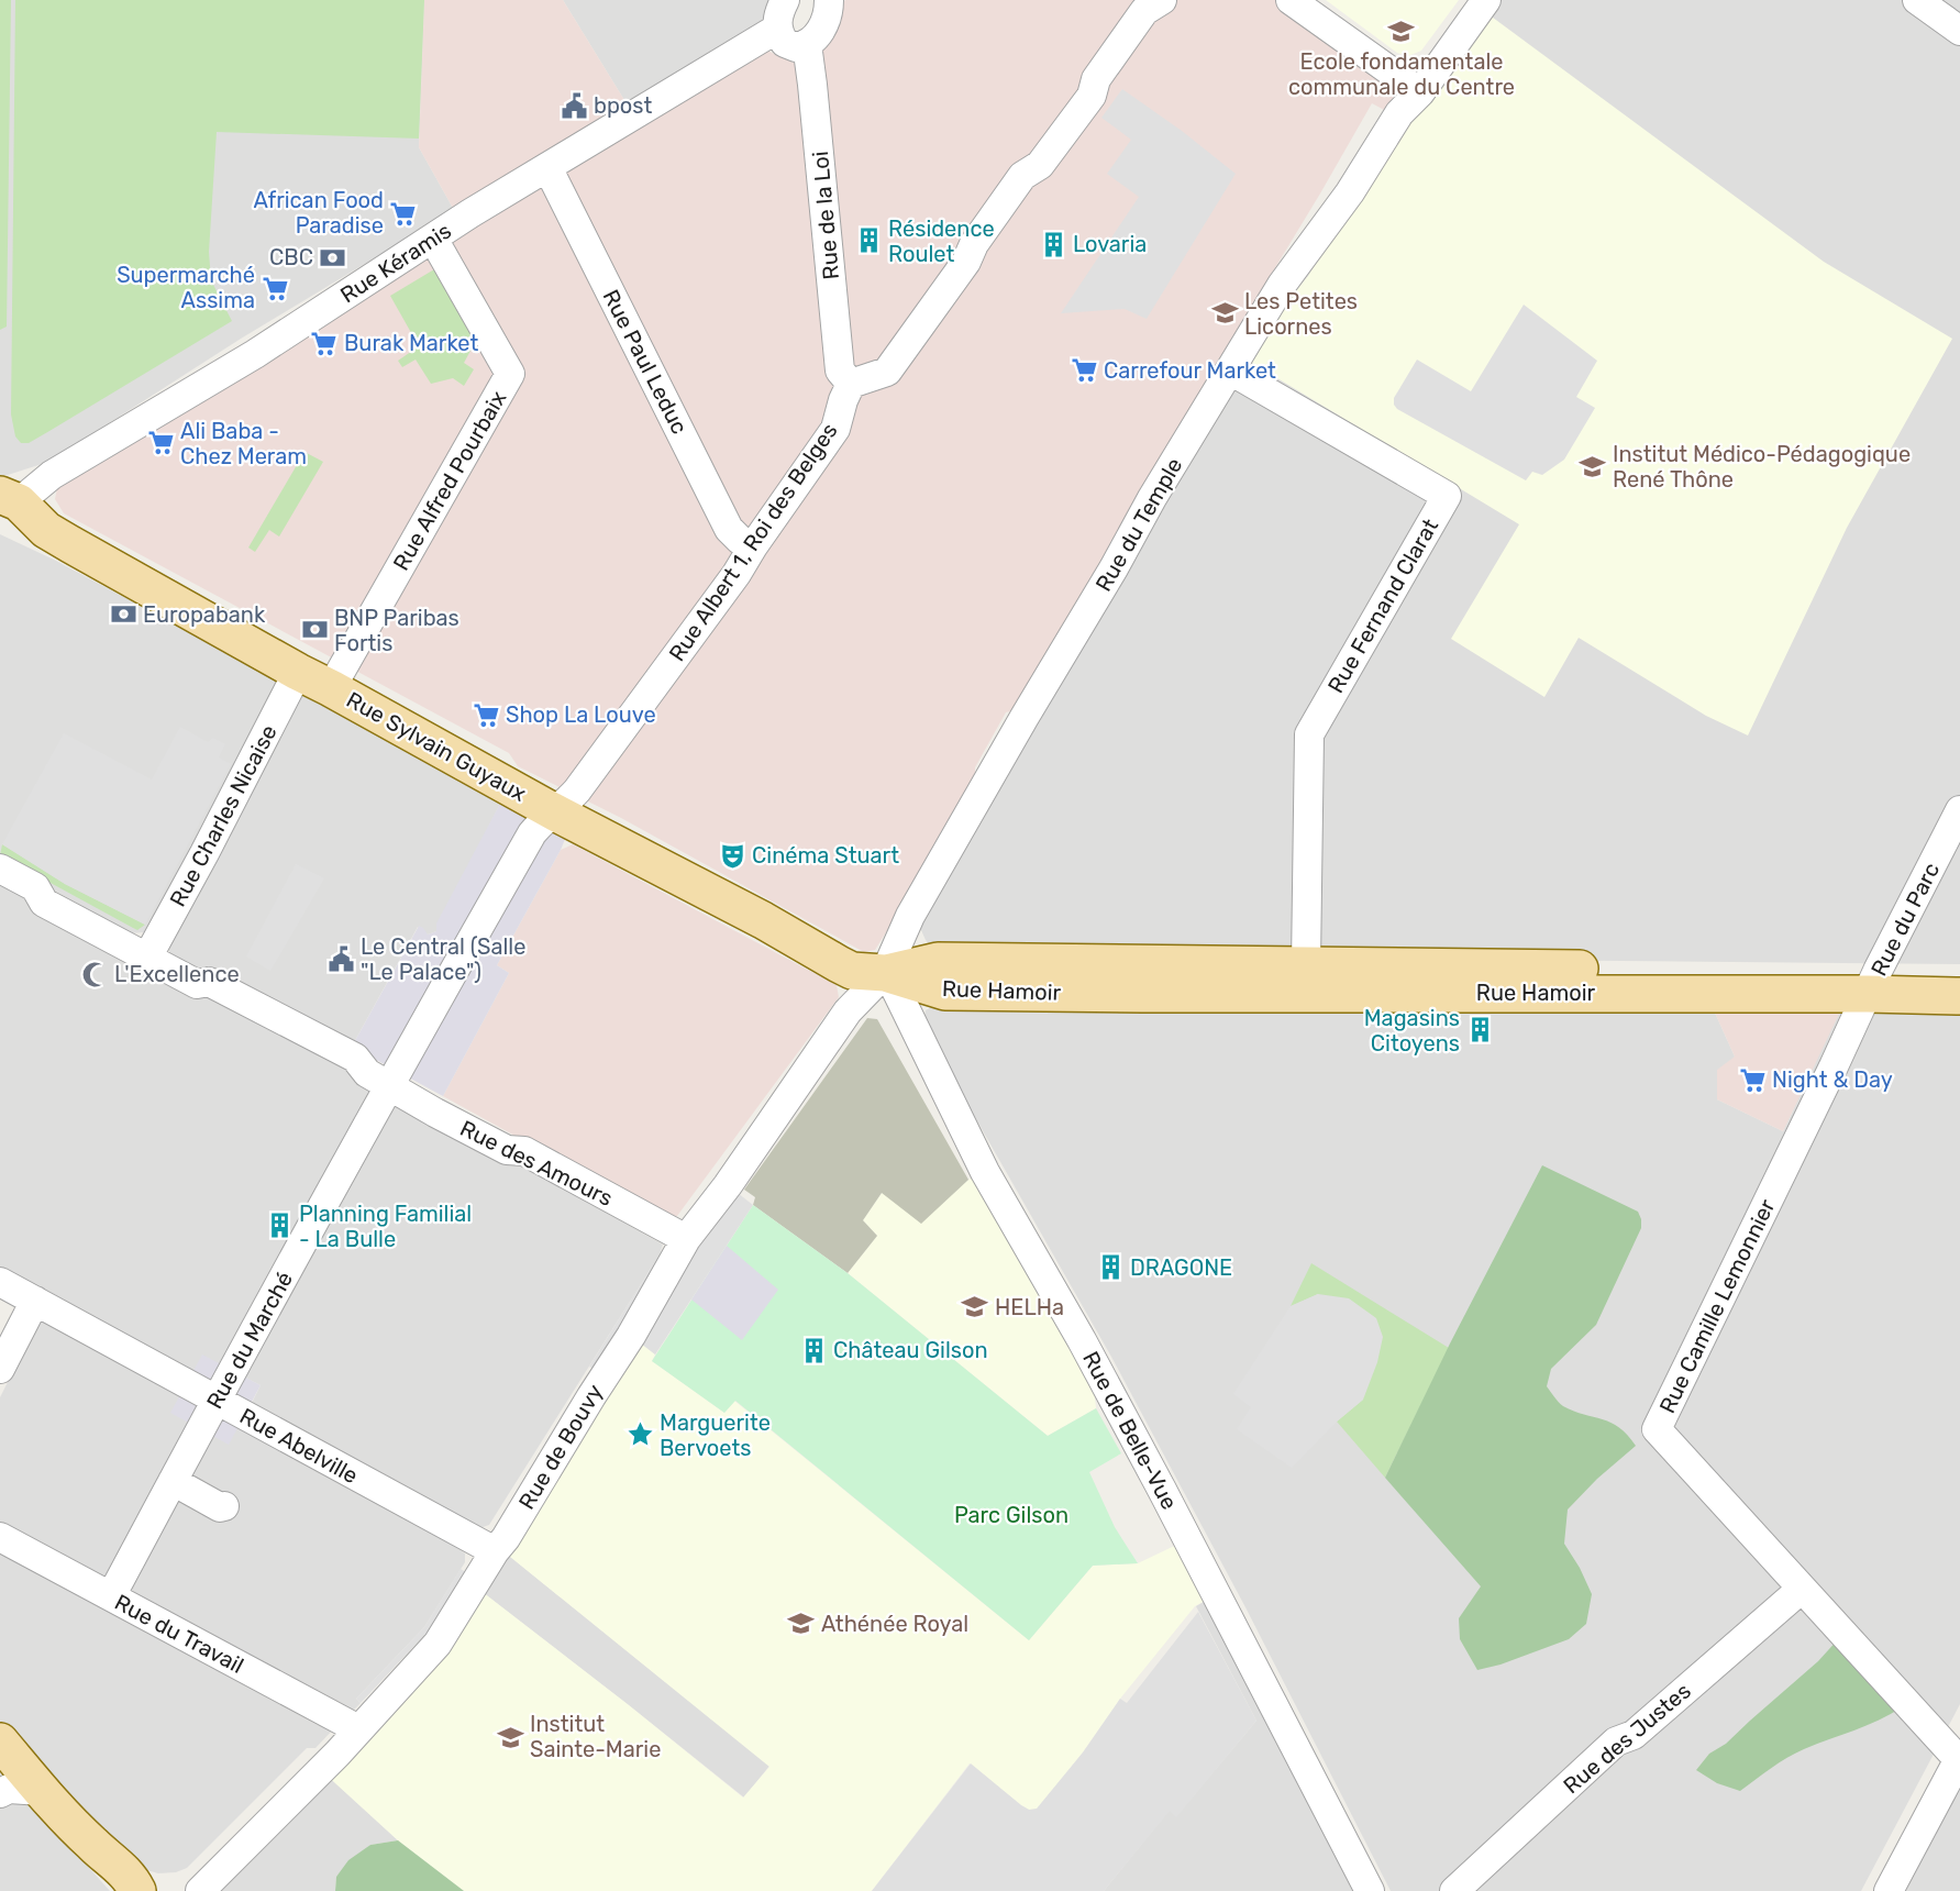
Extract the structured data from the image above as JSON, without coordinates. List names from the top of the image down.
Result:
{
  "streets": {
    "main road": ["Rue Sylvain Guyaux", "Rue Hamoir"],
    "street": [
      "Rue de la Loi",
      "Rue Kéramis",
      "Rue Paul Leduc",
      "Rue Alfred Pourbaix",
      "Rue du Temple",
      "Rue Albert 1, Roi des Belges",
      "Rue Fernand Clarat",
      "Rue Charles Nicaise",
      "Rue du Parc",
      "Rue des Amours",
      "Rue Camille Lemonnier",
      "Rue du Marché",
      "Rue de Belle-Vue",
      "Rue Abelville",
      "Rue de Bouvy",
      "Rue du Travail",
      "Rue des Justes"
    ]
  },
  "crossings": [
    ["Rue de la Loi", "Rue Albert 1, Roi des Belges"],
    ["Rue Kéramis", "Rue Paul Leduc"],
    ["Rue Kéramis", "Rue Alfred Pourbaix"],
    ["Rue Kéramis", "Rue Sylvain Guyaux"],
    ["Rue Paul Leduc", "Rue Albert 1, Roi des Belges"],
    ["Rue Alfred Pourbaix", "Rue Sylvain Guyaux"],
    ["Rue du Temple", "Rue Fernand Clarat"],
    ["Rue du Temple", "Rue Sylvain Guyaux"],
    ["Rue du Temple", "Rue Hamoir"],
    ["Rue du Temple", "Rue de Belle-Vue"],
    ["Rue du Temple", "Rue de Bouvy"],
    ["Rue Albert 1, Roi des Belges", "Rue Sylvain Guyaux"],
    ["Rue Albert 1, Roi des Belges", "Rue des Amours"],
    ["Rue Albert 1, Roi des Belges", "Rue du Marché"],
    ["Rue Fernand Clarat", "Rue Hamoir"],
    ["Rue Sylvain Guyaux", "Rue Charles Nicaise"],
    ["Rue Sylvain Guyaux", "Rue Hamoir"],
    ["Rue Sylvain Guyaux", "Rue de Belle-Vue"],
    ["Rue Sylvain Guyaux", "Rue de Bouvy"],
    ["Rue Charles Nicaise", "Rue des Amours"],
    ["Rue du Parc", "Rue Hamoir"],
    ["Rue du Parc", "Rue Camille Lemonnier"],
    ["Rue Hamoir", "Rue Camille Lemonnier"],
    ["Rue Hamoir", "Rue de Belle-Vue"],
    ["Rue Hamoir", "Rue de Bouvy"],
    ["Rue des Amours", "Rue du Marché"],
    ["Rue des Amours", "Rue de Bouvy"],
    ["Rue Camille Lemonnier", "Rue des Justes"],
    ["Rue du Marché", "Rue Abelville"],
    ["Rue du Marché", "Rue du Travail"],
    ["Rue de Belle-Vue", "Rue de Bouvy"],
    ["Rue Abelville", "Rue de Bouvy"],
    ["Rue de Bouvy", "Rue du Travail"]
  ],
  "parks": ["Parc Gilson"],
  "places": {
    "school or university": [
      "Ecole fondamentale communale du Centre",
      "Les Petites Licornes",
      "Institut Médico-Pédagogique René Thône",
      "HELHa",
      "Athénée Royal",
      "Institut Sainte-Marie"
    ],
    "public building": ["bpost", "Le Central (Salle \"Le Palace\")"],
    "supermarket": [
      "African Food Paradise",
      "Supermarché Assima",
      "Burak Market",
      "Carrefour Market",
      "Ali Baba - Chez Meram",
      "Shop La Louve",
      "Night & Day"
    ],
    "building": [
      "Résidence Roulet",
      "Lovaria",
      "Magasins Citoyens",
      "Planning Familial - La Bulle",
      "DRAGONE",
      "Château Gilson"
    ],
    "bank": ["CBC", "Europabank", "BNP Paribas Fortis"],
    "theatre": ["Cinéma Stuart"],
    "mosque": ["L'Excellence"],
    "place": ["Marguerite Bervoets"]
  }
}
